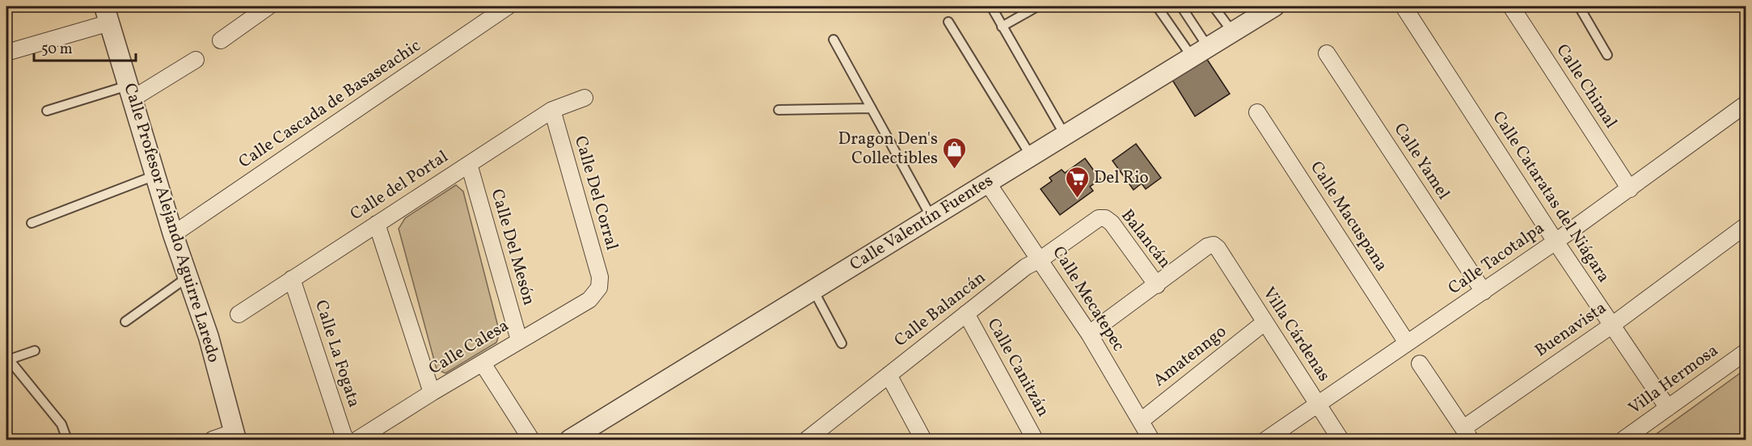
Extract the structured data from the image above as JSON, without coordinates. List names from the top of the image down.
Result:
{
  "streets": {
    "street": [
      "Calle Chimal",
      "Calle Cascada de Basaseachic",
      "Calle Yamel",
      "Calle del Portal",
      "Calle Del Corral",
      "Calle Cataratas del Niágara",
      "Calle Macuspana",
      "Calle Profesor Alejando Aguirre Laredo",
      "Calle Valentín Fuentes",
      "Balancán",
      "Calle Del Mesón",
      "Calle Tacotalpa",
      "Calle Mecatepec",
      "Calle Balancán",
      "Buenavista",
      "Villa Cárdenas",
      "Calle Calesa",
      "Calle La Fogata",
      "Amatenngo",
      "Calle Canitzán",
      "Villa Hermosa"
    ]
  },
  "crossings": [
    ["Calle Chimal", "Calle Tacotalpa"],
    ["Calle Cascada de Basaseachic", "Calle Profesor Alejando Aguirre Laredo"],
    ["Calle Yamel", "Calle Tacotalpa"],
    ["Calle del Portal", "Calle Del Corral"],
    ["Calle del Portal", "Calle Del Mesón"],
    ["Calle del Portal", "Calle La Fogata"],
    ["Calle Del Corral", "Calle Calesa"],
    ["Calle Cataratas del Niágara", "Calle Tacotalpa"],
    ["Calle Cataratas del Niágara", "Buenavista"],
    ["Calle Cataratas del Niágara", "Villa Hermosa"],
    ["Calle Macuspana", "Calle Tacotalpa"],
    ["Calle Valentín Fuentes", "Calle Mecatepec"],
    ["Balancán", "Calle Balancán"],
    ["Balancán", "Villa Cárdenas"],
    ["Calle Del Mesón", "Calle Calesa"],
    ["Calle Tacotalpa", "Villa Cárdenas"],
    ["Calle Mecatepec", "Calle Balancán"],
    ["Calle Mecatepec", "Amatenngo"],
    ["Calle Balancán", "Calle Canitzán"],
    ["Villa Cárdenas", "Amatenngo"]
  ],
  "places": {
    "shop": ["Dragon Den's Collectibles"],
    "supermarket": ["Del Rio"]
  },
  "scale_bar": "50 m"
}
